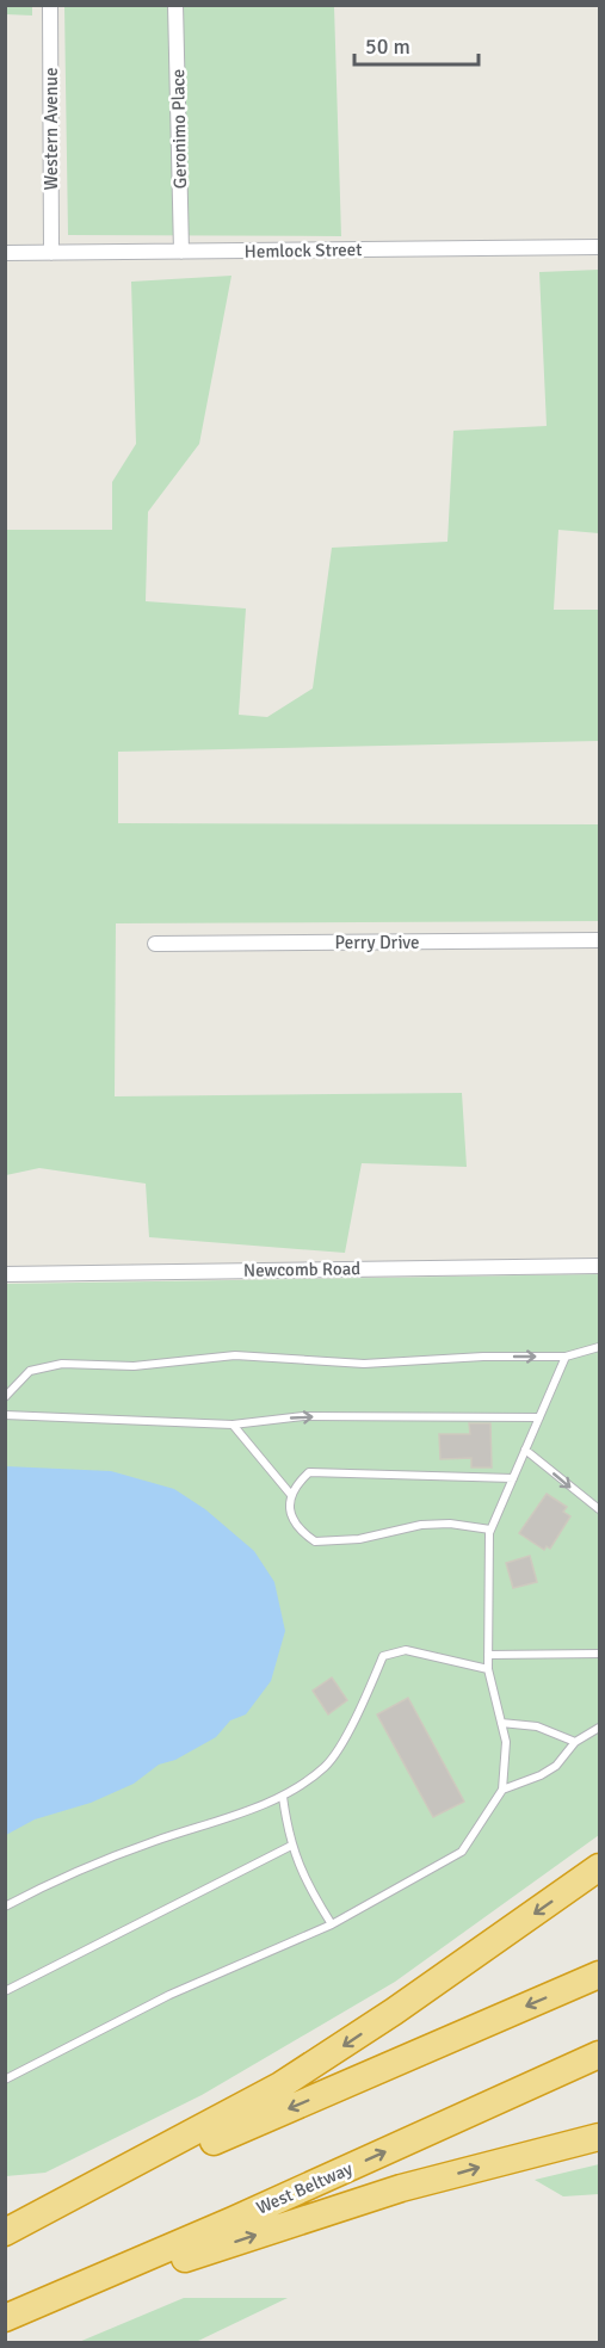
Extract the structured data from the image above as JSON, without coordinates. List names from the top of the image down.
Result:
{
  "streets": {
    "highway": ["West Beltway"],
    "street": [
      "Western Avenue",
      "Geronimo Place",
      "Hemlock Street",
      "Perry Drive",
      "Newcomb Road"
    ]
  },
  "crossings": [
    ["Western Avenue", "Hemlock Street"],
    ["Geronimo Place", "Hemlock Street"]
  ],
  "scale_bar": "50 m"
}
